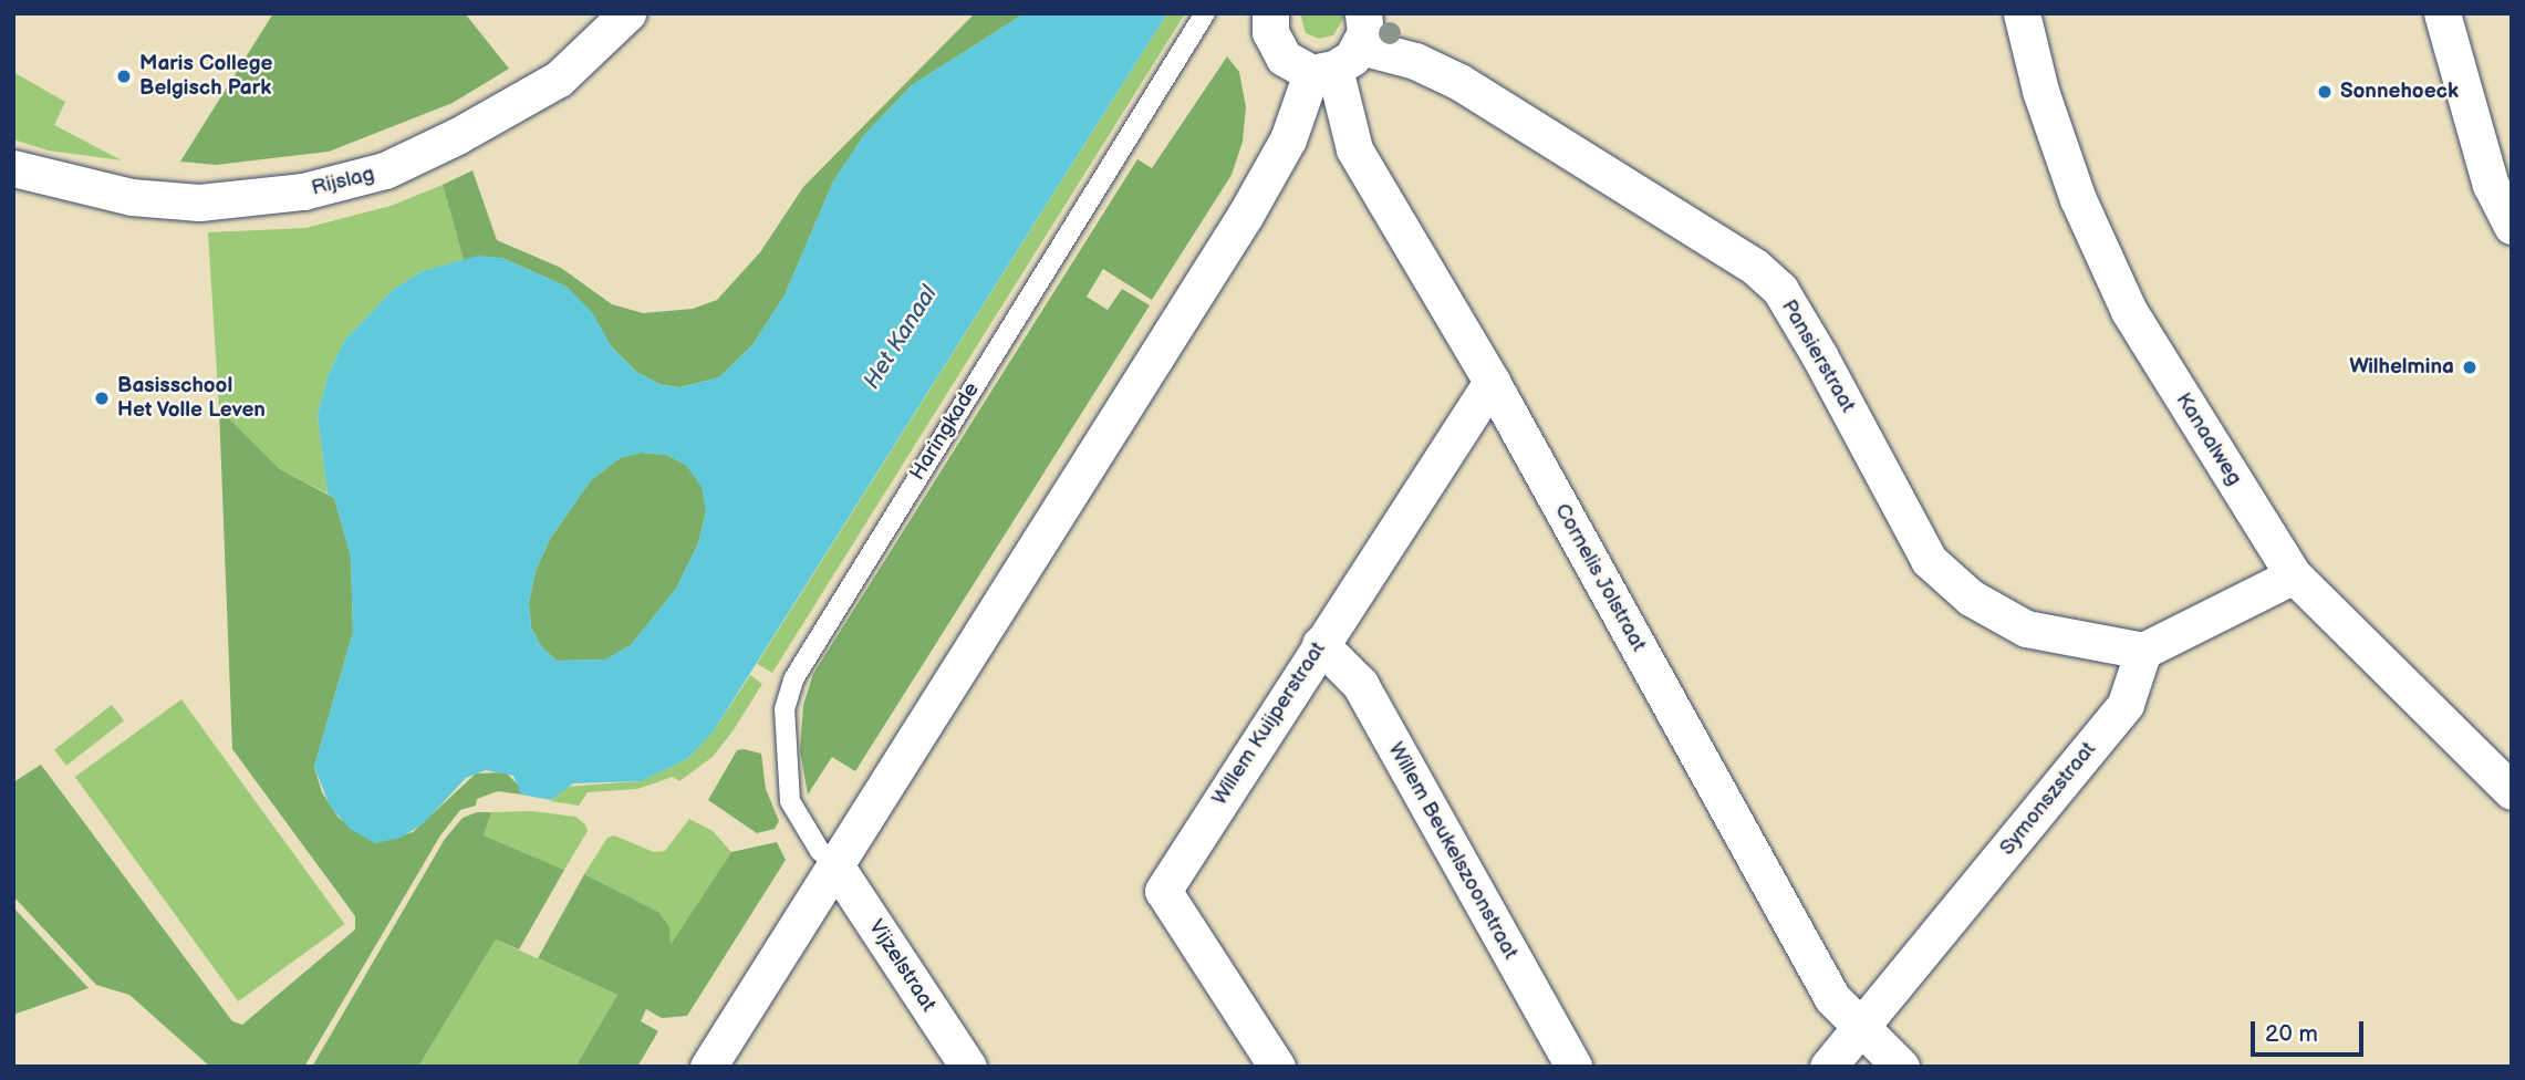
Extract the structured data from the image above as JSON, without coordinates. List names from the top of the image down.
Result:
{
  "streets": {
    "street": [
      "Rijslag",
      "Pansierstraat",
      "Kanaalweg",
      "Cornelis Jolstraat",
      "Willem Kuijperstraat",
      "Symonszstraat",
      "Willem Beukelszoonstraat",
      "Vijzelstraat"
    ],
    "lane": ["Haringkade"]
  },
  "crossings": [
    ["Pansierstraat", "Cornelis Jolstraat"],
    ["Pansierstraat", "Symonszstraat"],
    ["Haringkade", "Vijzelstraat"],
    ["Cornelis Jolstraat", "Willem Kuijperstraat"],
    ["Cornelis Jolstraat", "Symonszstraat"],
    ["Willem Kuijperstraat", "Willem Beukelszoonstraat"]
  ],
  "water": ["Het Kanaal"],
  "places": [
    "Maris College Belgisch Park",
    "Sonnehoeck",
    "Wilhelmina",
    "Basisschool Het Volle Leven"
  ],
  "scale_bar": "20 m"
}
